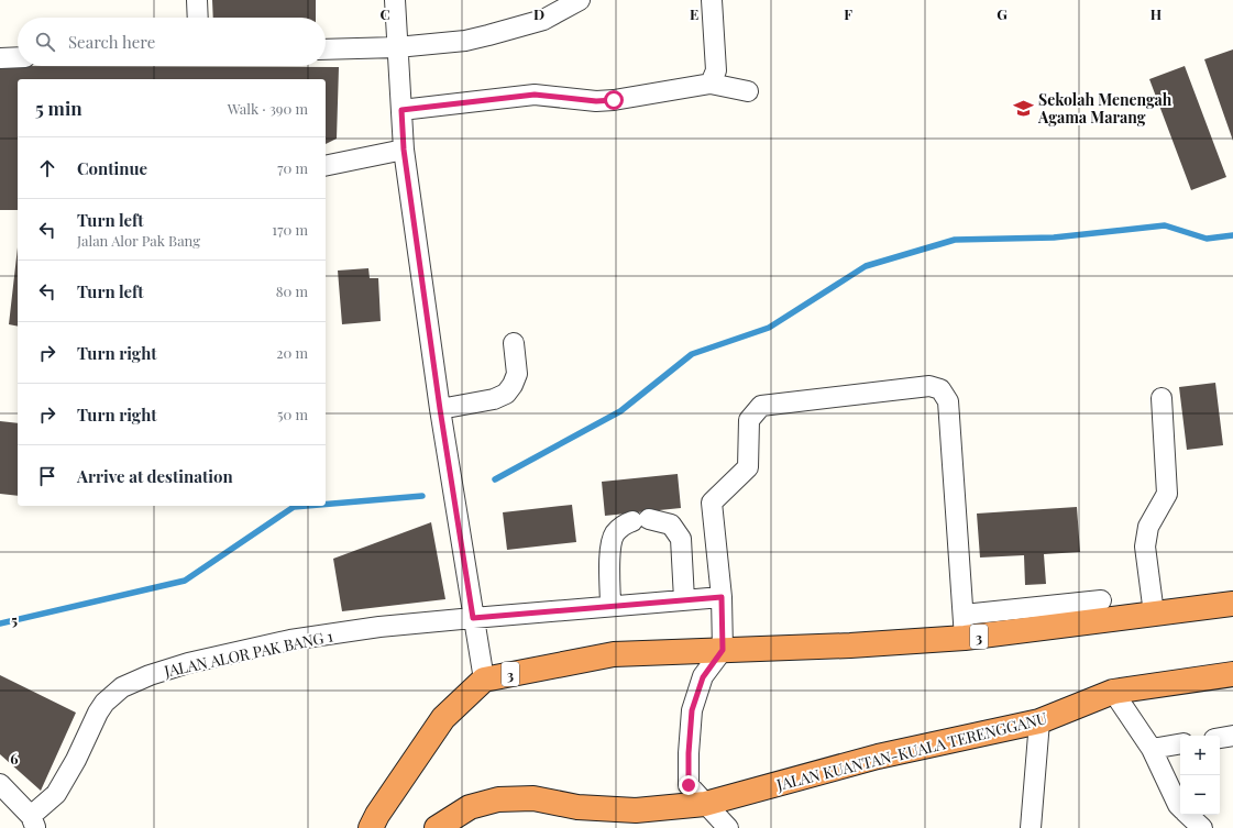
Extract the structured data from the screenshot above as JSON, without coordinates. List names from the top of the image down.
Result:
{
  "streets": {
    "highway": ["3", "JALAN KUANTAN-KUALA TERENGGANU"],
    "street": ["JALAN ALOR PAK BANG 1"]
  },
  "places": {
    "school or university": ["Sekolah Menengah Agama Marang"]
  },
  "page": {
    "search": "Search here",
    "heading": ["5 min", "Walk · 390 m"],
    "list": [
      ["Continue", "70 m"],
      ["Turn left", "Jalan Alor Pak Bang", "170 m"],
      ["Turn left", "80 m"],
      ["Turn right", "20 m"],
      ["Turn right", "50 m"],
      "Arrive at destination"
    ],
    "map_buttons": ["+", "−"]
  },
  "grid": {
    "columns": [
      "C",
      "D",
      "E",
      "F",
      "G",
      "H"
    ],
    "rows": ["5", "6"]
  }
}
